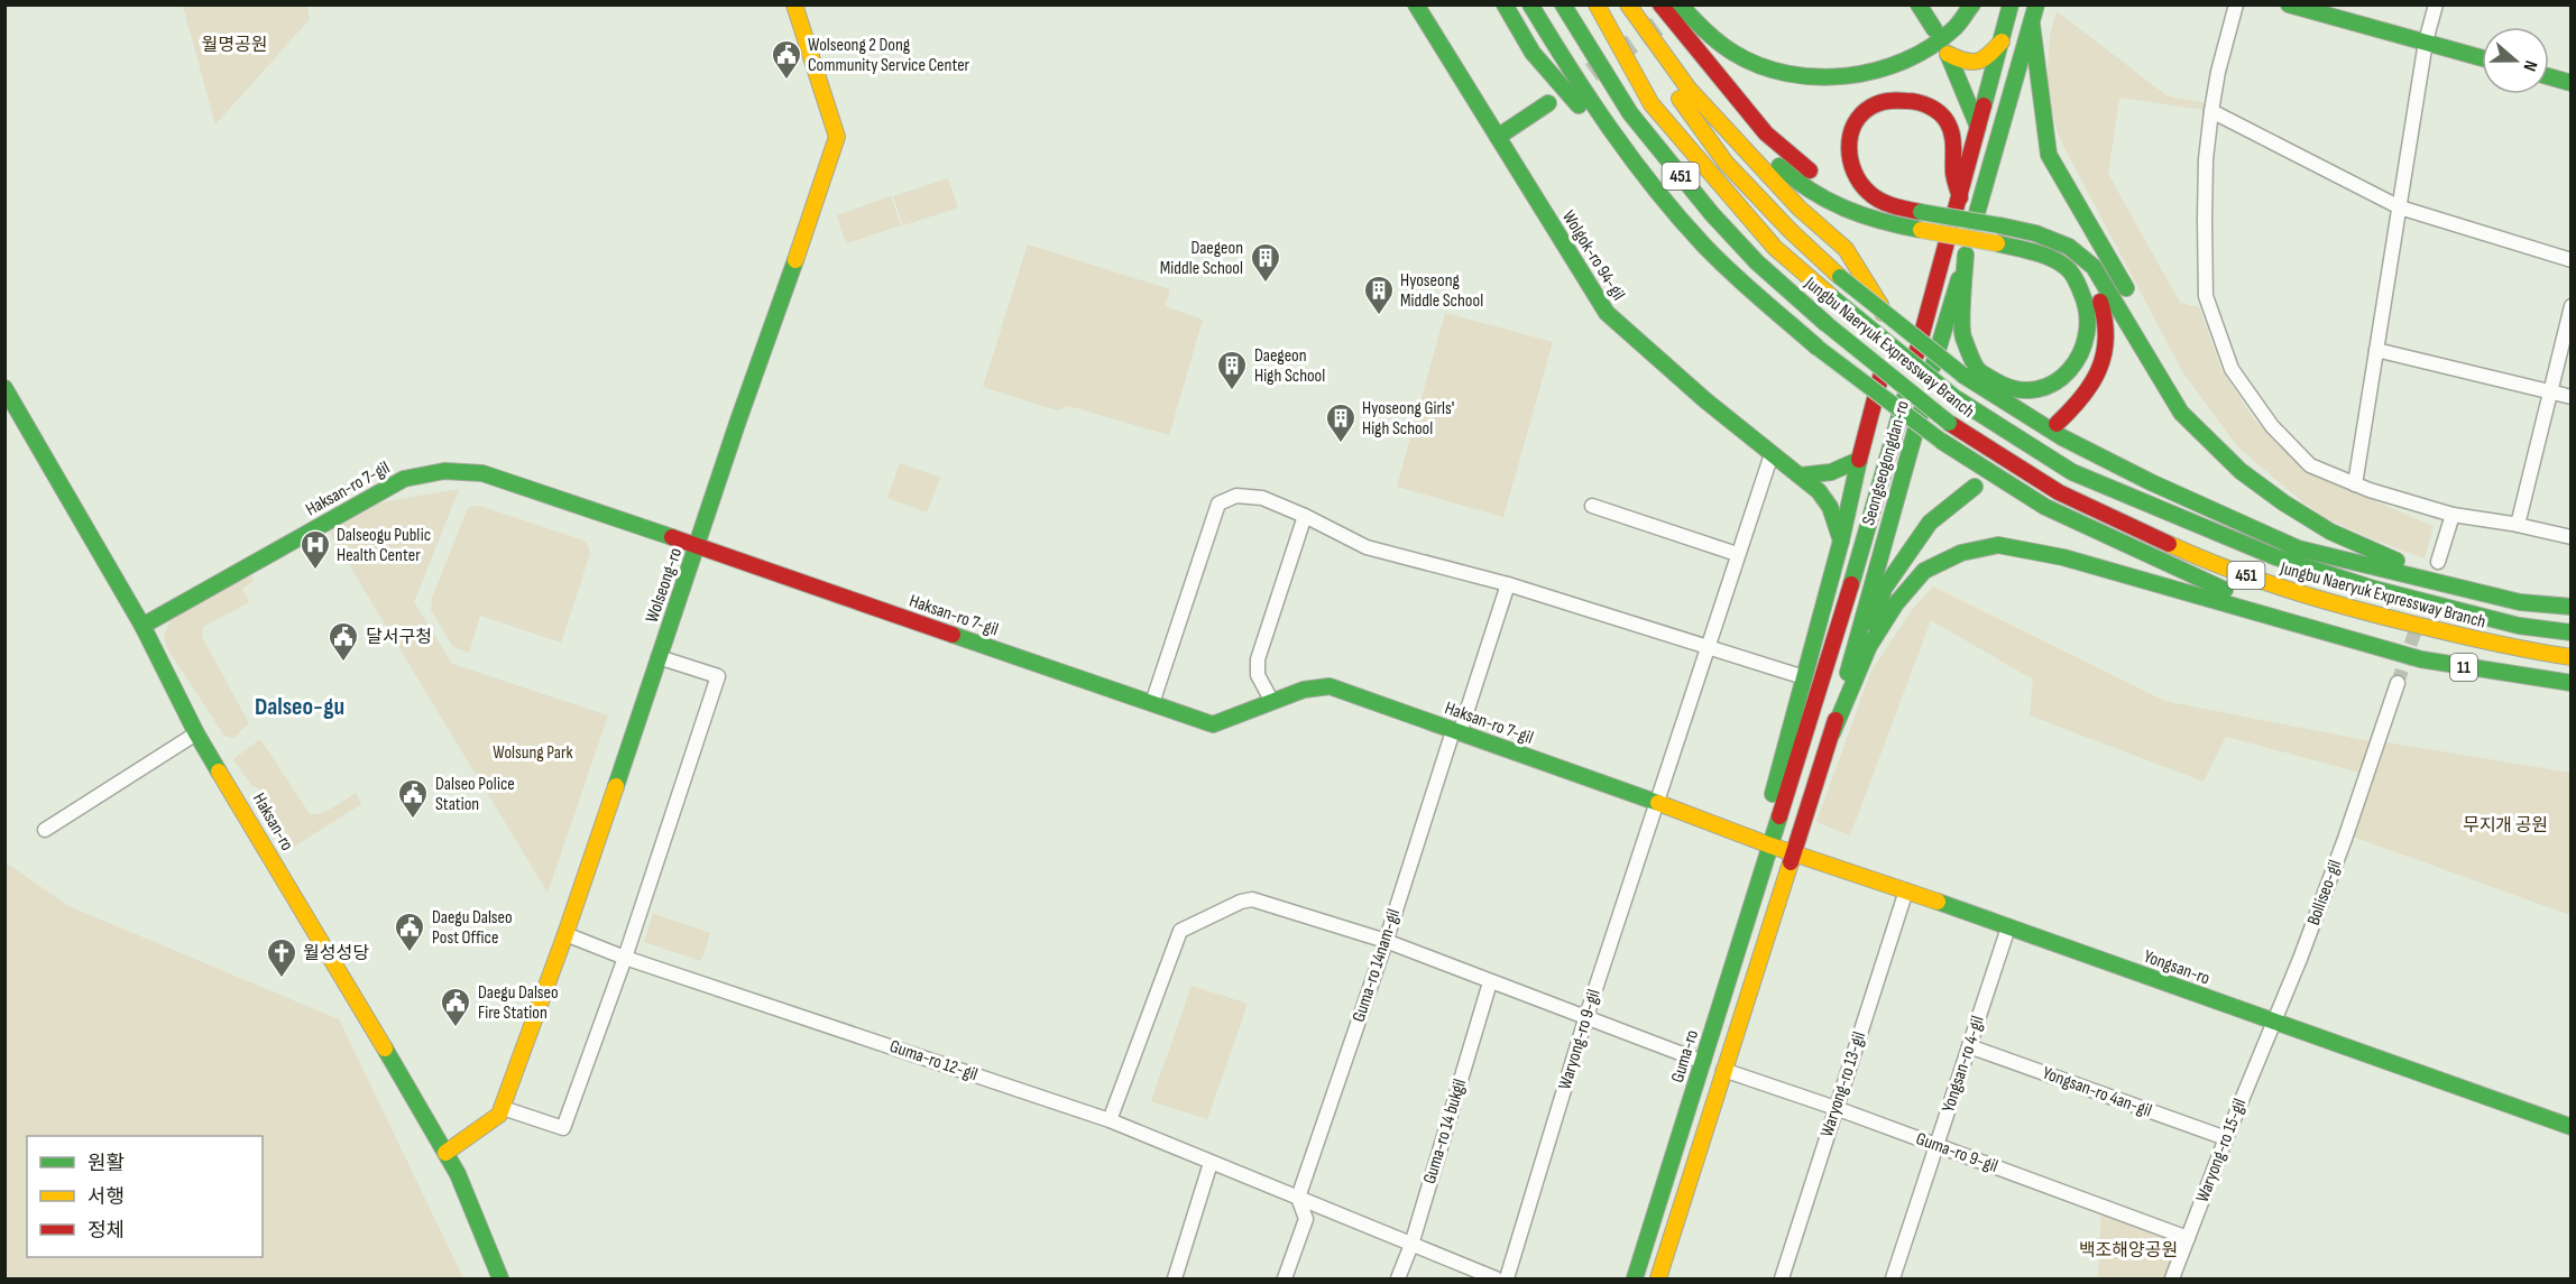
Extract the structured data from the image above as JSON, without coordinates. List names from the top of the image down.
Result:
{
  "streets": {
    "main road": [
      "451",
      "Wolgok-ro 94-gil",
      "Jungbu Naeryuk Expressway Branch",
      "Seongseogongdan-ro",
      "Haksan-ro 7-gil",
      "Wolseong-ro",
      "11",
      "Haksan-ro",
      "Yongsan-ro",
      "Guma-ro"
    ],
    "street": [
      "Bolliseo-gil",
      "Guma-ro 14nam-gil",
      "Waryong-ro 9-gil",
      "Guma-ro 12-gil",
      "Yongsan-ro 4-gil",
      "Waryong-ro 13-gil",
      "Yongsan-ro 4an-gil",
      "Guma-ro 14 bukgil",
      "Waryong-ro 15-gil",
      "Guma-ro 9-gil"
    ]
  },
  "crossings": [
    ["Wolgok-ro 94-gil", "Waryong-ro 9-gil"],
    ["Seongseogongdan-ro", "Haksan-ro 7-gil"],
    ["Seongseogongdan-ro", "Yongsan-ro"],
    ["Seongseogongdan-ro", "Guma-ro"],
    ["Haksan-ro 7-gil", "Wolseong-ro"],
    ["Haksan-ro 7-gil", "Haksan-ro"],
    ["Haksan-ro 7-gil", "Guma-ro 14nam-gil"],
    ["Haksan-ro 7-gil", "Yongsan-ro"],
    ["Haksan-ro 7-gil", "Waryong-ro 9-gil"],
    ["Haksan-ro 7-gil", "Guma-ro"],
    ["Wolseong-ro", "Haksan-ro"],
    ["Wolseong-ro", "Guma-ro 12-gil"],
    ["Bolliseo-gil", "Yongsan-ro"],
    ["Bolliseo-gil", "Waryong-ro 15-gil"],
    ["Guma-ro 14nam-gil", "Guma-ro 12-gil"],
    ["Yongsan-ro", "Guma-ro"],
    ["Yongsan-ro", "Yongsan-ro 4-gil"],
    ["Yongsan-ro", "Waryong-ro 13-gil"],
    ["Yongsan-ro", "Waryong-ro 15-gil"],
    ["Guma-ro 12-gil", "Guma-ro 14 bukgil"],
    ["Yongsan-ro 4-gil", "Yongsan-ro 4an-gil"],
    ["Yongsan-ro 4-gil", "Guma-ro 9-gil"],
    ["Waryong-ro 13-gil", "Guma-ro 9-gil"],
    ["Yongsan-ro 4an-gil", "Waryong-ro 15-gil"],
    ["Waryong-ro 15-gil", "Guma-ro 9-gil"]
  ],
  "districts": ["Dalseo-gu"],
  "parks": [
    "월명공원",
    "Wolsung Park",
    "무지개 공원",
    "백조해양공원"
  ],
  "places": {
    "public building": [
      "Wolseong 2 Dong Community Service Center",
      "달서구청",
      "Dalseo Police Station",
      "Daegu Dalseo Post Office",
      "Daegu Dalseo Fire Station"
    ],
    "building": [
      "Daegeon Middle School",
      "Hyoseong Middle School",
      "Daegeon High School",
      "Hyoseong Girls' High School"
    ],
    "hospital": ["Dalseogu Public Health Center"],
    "church": ["월성성당"]
  },
  "legend": ["원활", "서행", "정체"],
  "north": "right"
}
